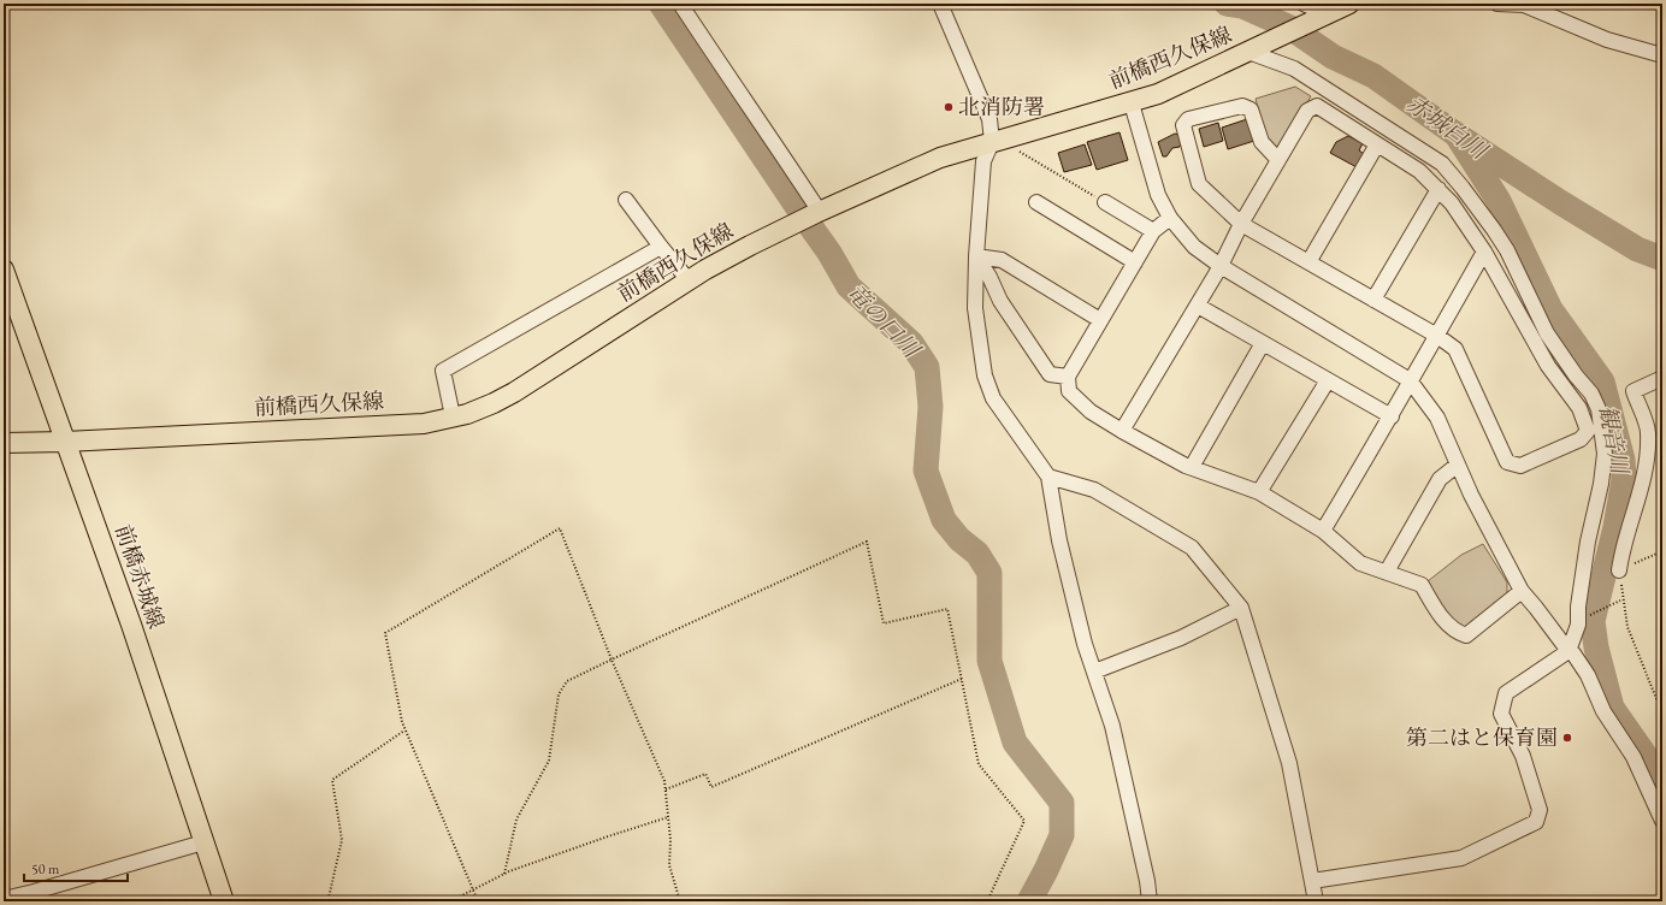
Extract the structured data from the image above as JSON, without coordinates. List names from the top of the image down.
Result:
{
  "streets": {
    "main road": ["前橋西久保線", "前橋赤城線"]
  },
  "crossings": [
    ["前橋西久保線", "前橋赤城線"]
  ],
  "water": ["赤城白川", "竜の口川", "観音川"],
  "places": ["北消防署", "第二はと保育園"],
  "scale_bar": "50 m"
}
